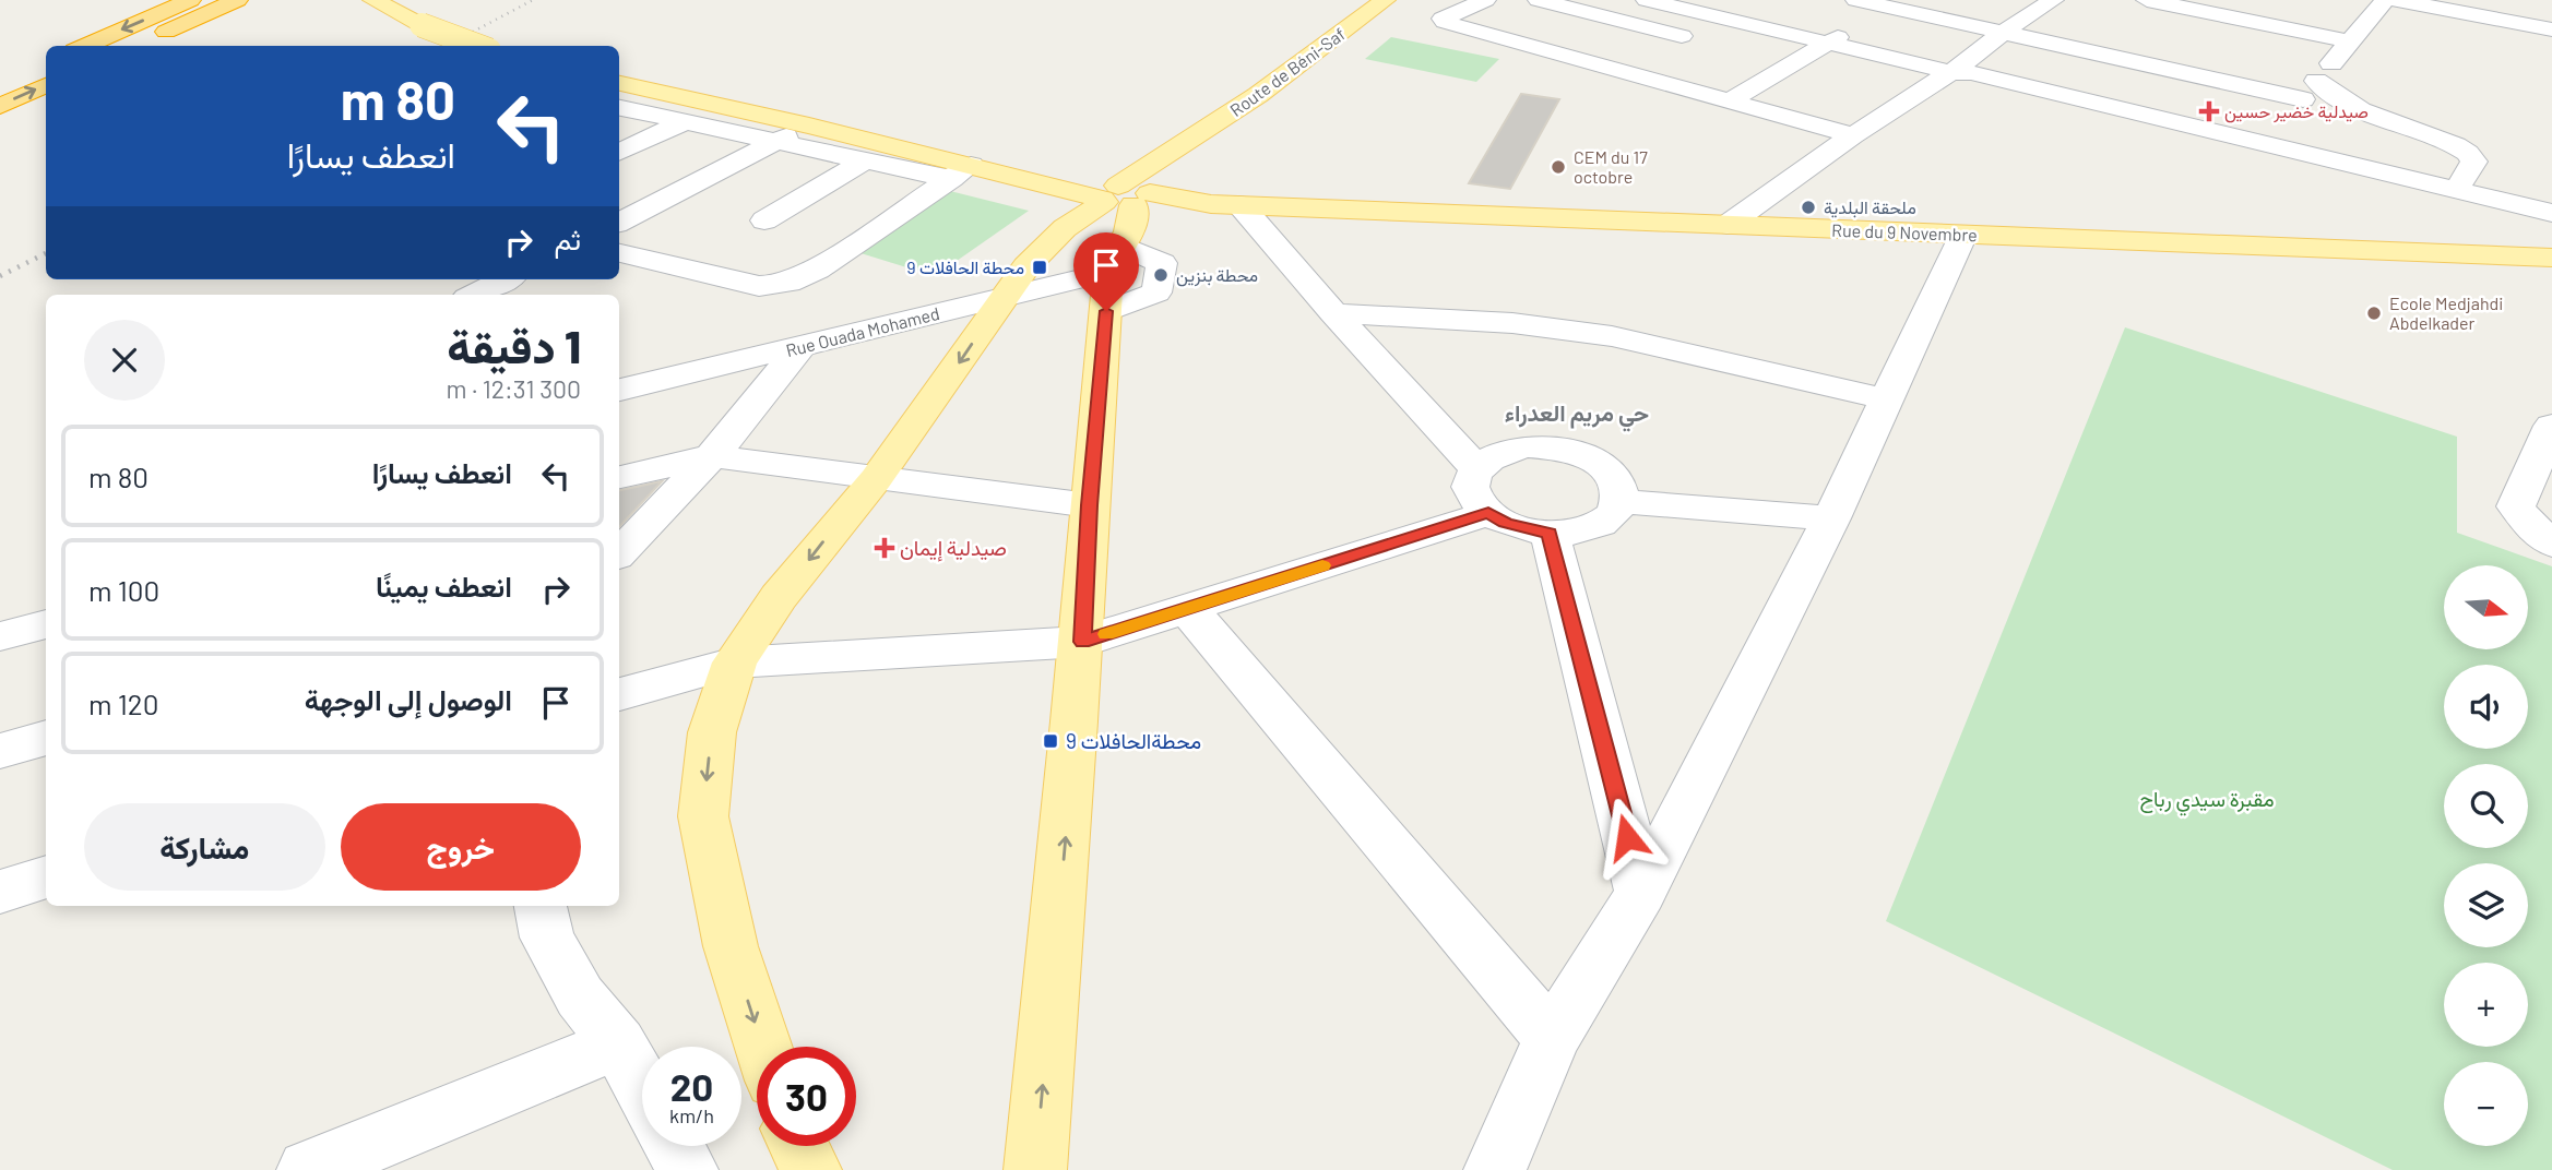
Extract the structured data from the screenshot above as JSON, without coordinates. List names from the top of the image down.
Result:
{
  "streets": {
    "main road": ["Route de Béni-Saf", "Rue du 9 Novembre"],
    "street": ["Rue Ouada Mohamed"]
  },
  "crossings": [
    ["Route de Béni-Saf", "Rue du 9 Novembre"],
    ["Route de Béni-Saf", "Rue Ouada Mohamed"],
    ["Rue du 9 Novembre", "Rue Ouada Mohamed"]
  ],
  "districts": ["حي مريم العدراء"],
  "parks": ["مقبرة سيدي رباح"],
  "places": {
    "health": ["صيدلية خضير حسين", "صيدلية إيمان"],
    "other": [
      "CEM du 17 octobre",
      "ملحقة البلدية",
      "محطة بنزين",
      "Ecole Medjahdi Abdelkader"
    ],
    "transit": ["محطة الحافلات 9", "محطةالحافلات 9"]
  },
  "north": "right",
  "page": {
    "turn": ["80 m", "انعطف يسارًا"],
    "then": "ثم",
    "heading": ["1 دقيقة", "300 m · 12:31"],
    "list": [
      {
        "name": "انعطف يسارًا",
        "value": "80 m"
      },
      {
        "name": "انعطف يمينًا",
        "value": "100 m"
      },
      {
        "name": "الوصول إلى الوجهة",
        "value": "120 m"
      }
    ],
    "map_buttons": ["+", "−"],
    "buttons": ["خروج", "مشاركة"],
    "speed": "20 km/h",
    "limit": "30"
  }
}
